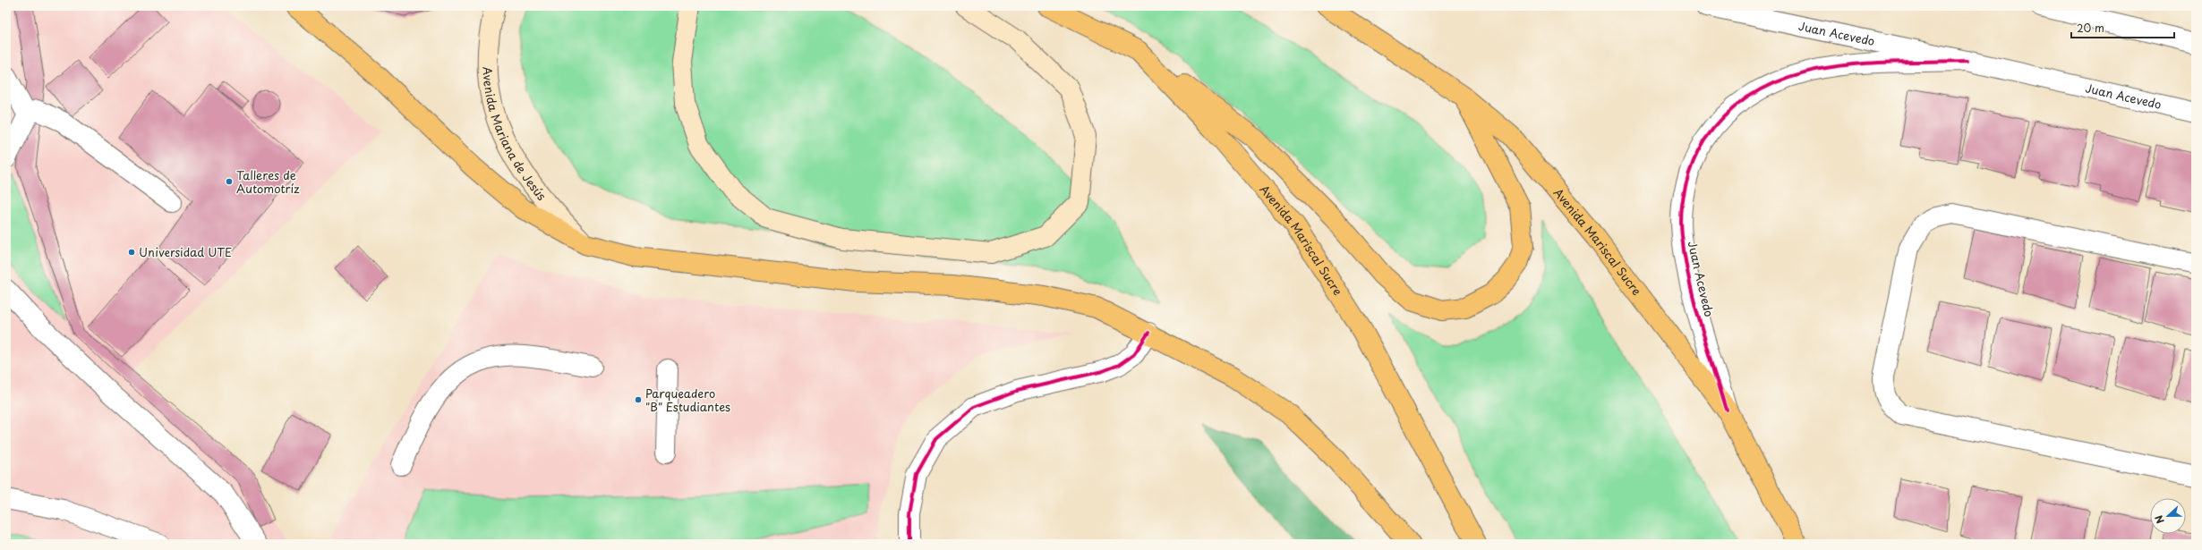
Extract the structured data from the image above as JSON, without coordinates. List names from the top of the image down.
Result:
{
  "streets": {
    "main road": ["Avenida Mariana de Jesús", "Avenida Mariscal Sucre"],
    "street": ["Juan Acevedo"]
  },
  "crossings": [
    ["Juan Acevedo", "Avenida Mariscal Sucre"]
  ],
  "places": ["Talleres de Automotríz", "Universidad UTE", "Parqueadero \"B\" Estudiantes"],
  "scale_bar": "20 m",
  "north": "left"
}
